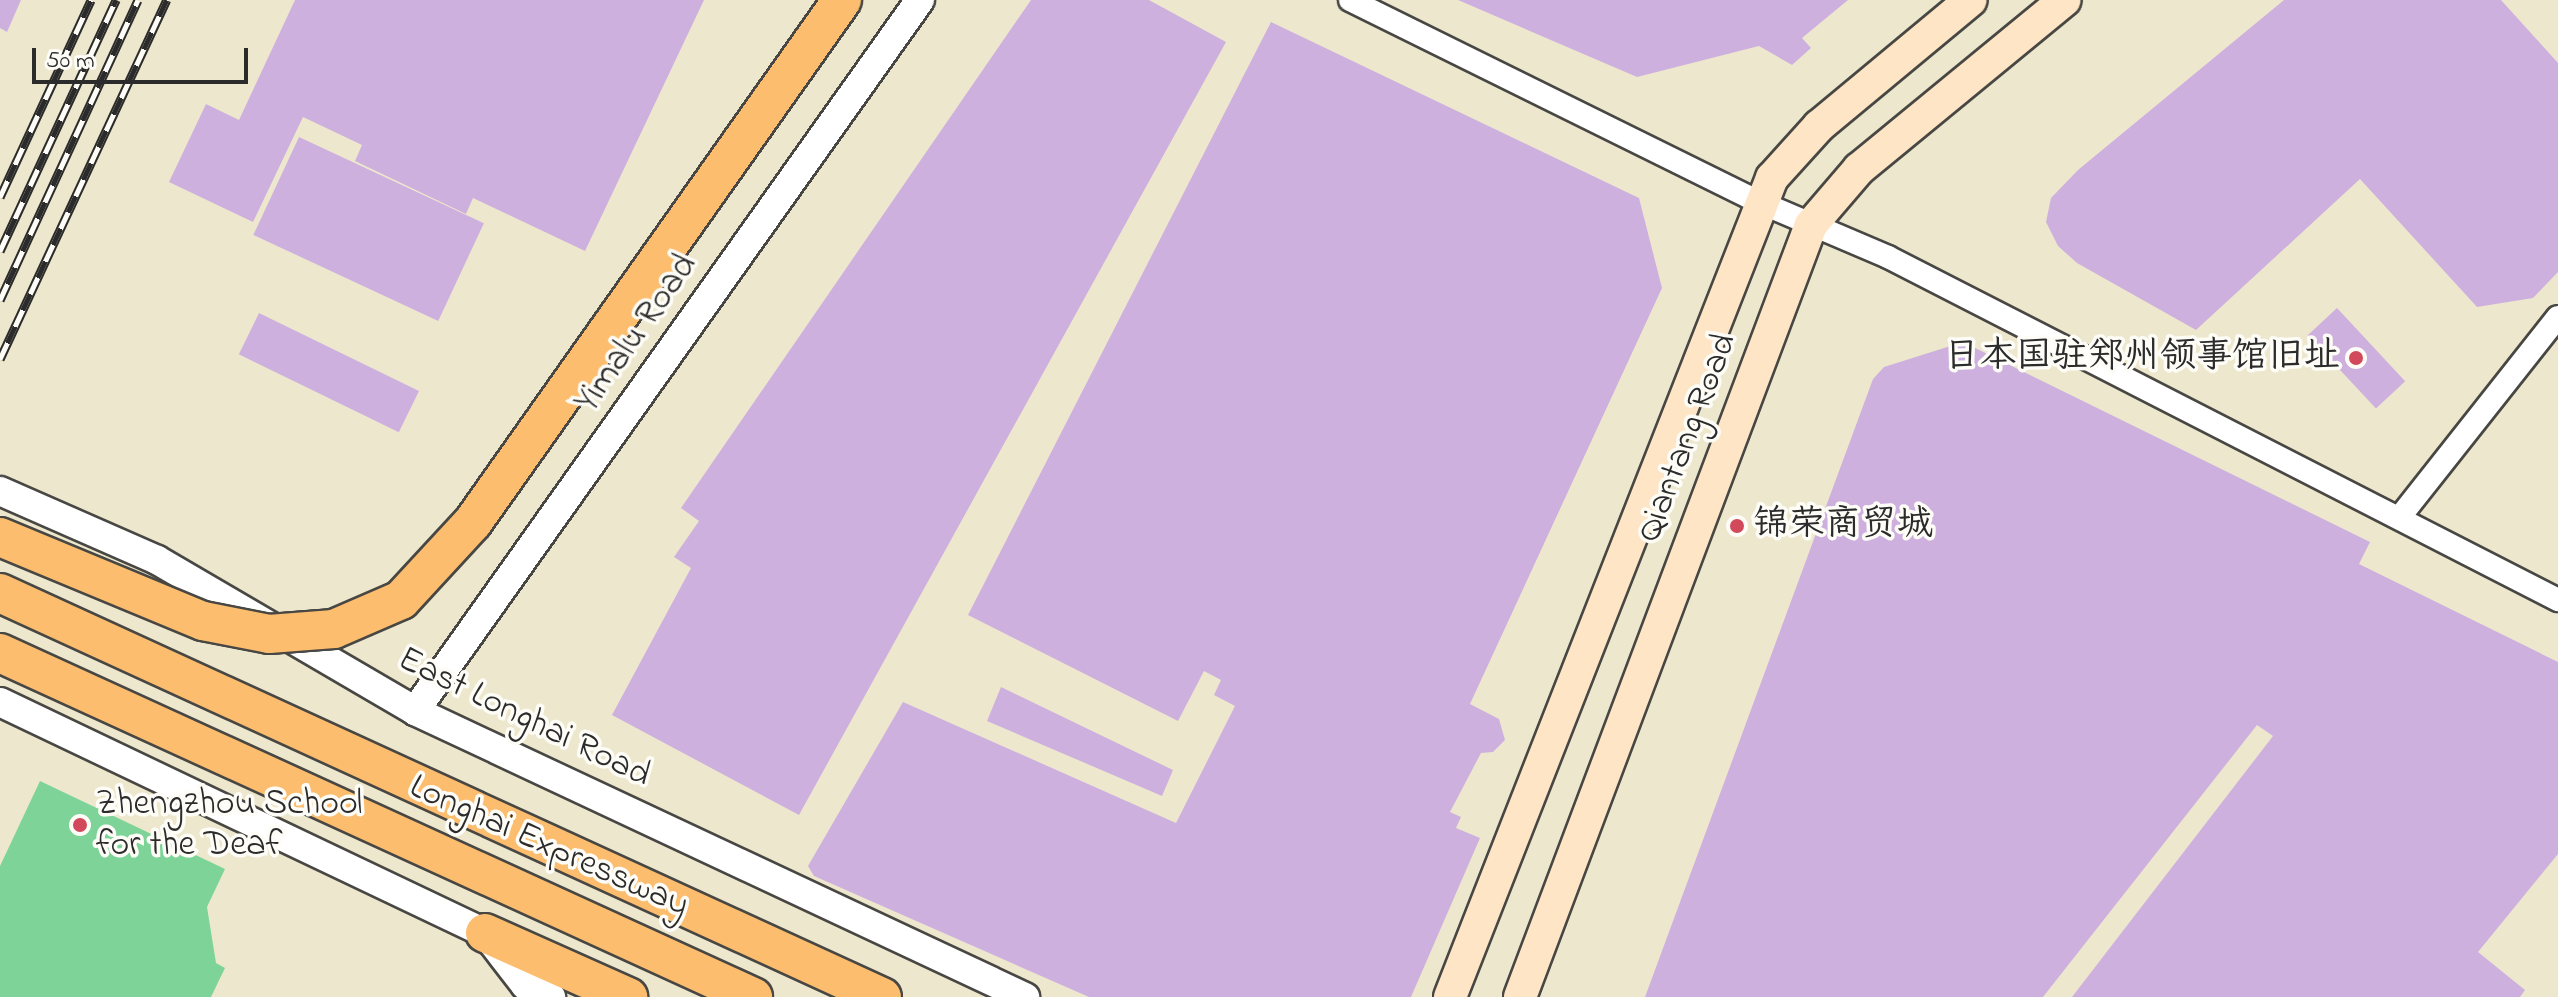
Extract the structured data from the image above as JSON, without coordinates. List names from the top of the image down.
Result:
{
  "streets": {
    "highway": ["Longhai Expressway"],
    "main road": ["Qiantang Road"],
    "street": ["Yimalu Road", "East Longhai Road"]
  },
  "crossings": [
    ["Yimalu Road", "East Longhai Road"]
  ],
  "places": ["日本国驻郑州领事馆旧址", "锦荣商贸城", "Zhengzhou School for the Deaf"],
  "scale_bar": "50 m"
}
